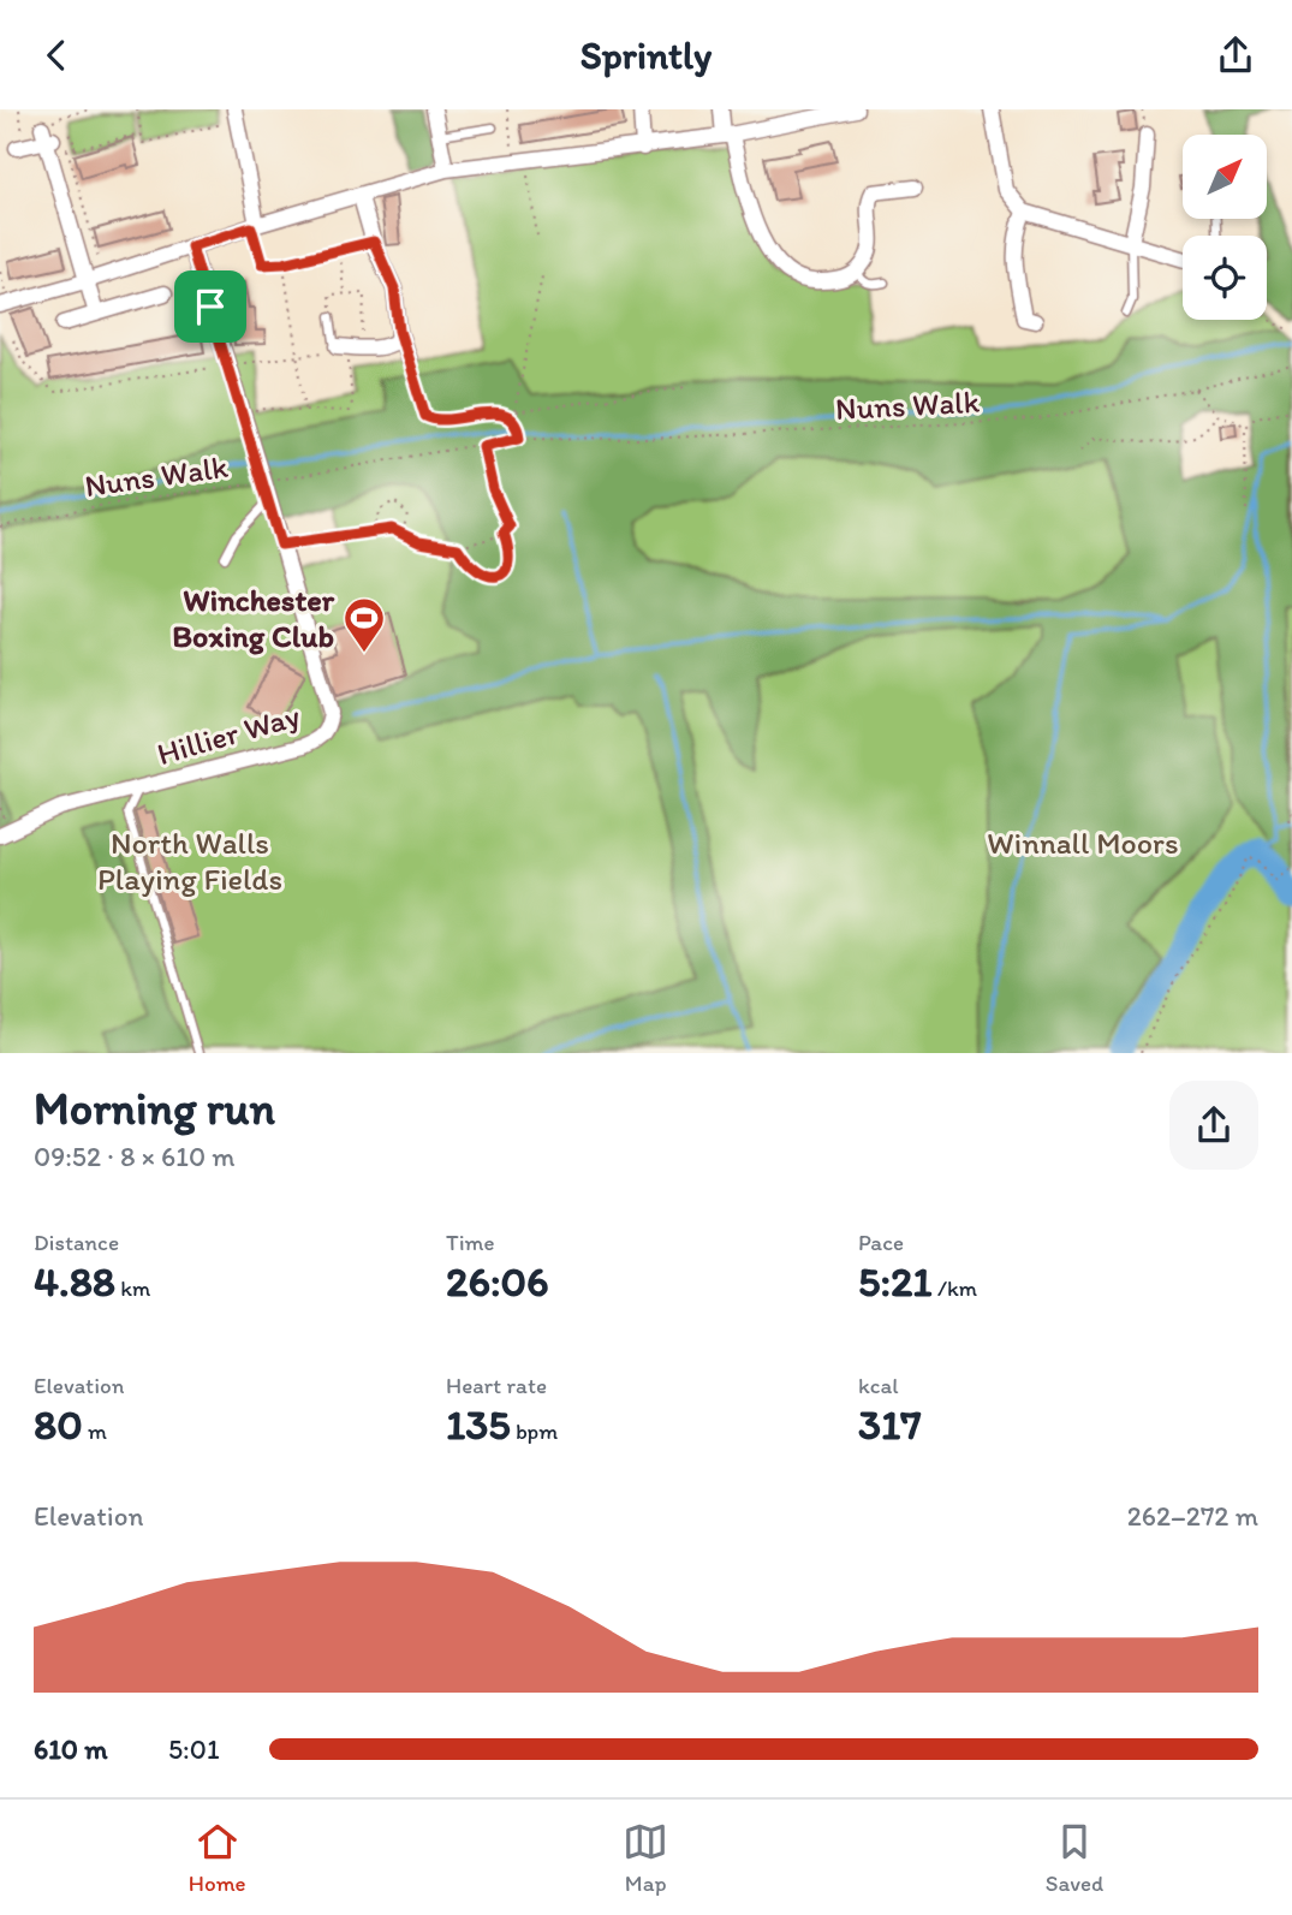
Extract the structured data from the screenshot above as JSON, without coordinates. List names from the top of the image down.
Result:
{
  "streets": {
    "street": ["Hillier Way"],
    "path": ["Nuns Walk"]
  },
  "crossings": [
    ["Nuns Walk", "Hillier Way"]
  ],
  "parks": ["North Walls Playing Fields", "Winnall Moors"],
  "places": {
    "sports": ["Winchester Boxing Club"]
  },
  "north": "top right",
  "page": {
    "header": "Sprintly",
    "heading": ["Morning run", "09:52 · 8 × 610 m"],
    "stats": [
      ["Distance", "4.88 km"],
      ["Time", "26:06"],
      ["Pace", "5:21 /km"],
      ["Elevation", "80 m"],
      ["Heart rate", "135 bpm"],
      ["kcal", "317"]
    ],
    "chart": ["Elevation", "262–272 m"],
    "list": [
      {
        "name": "610 m",
        "note": "5:01"
      }
    ],
    "tabs": ["Home", "Map", "Saved"]
  }
}
